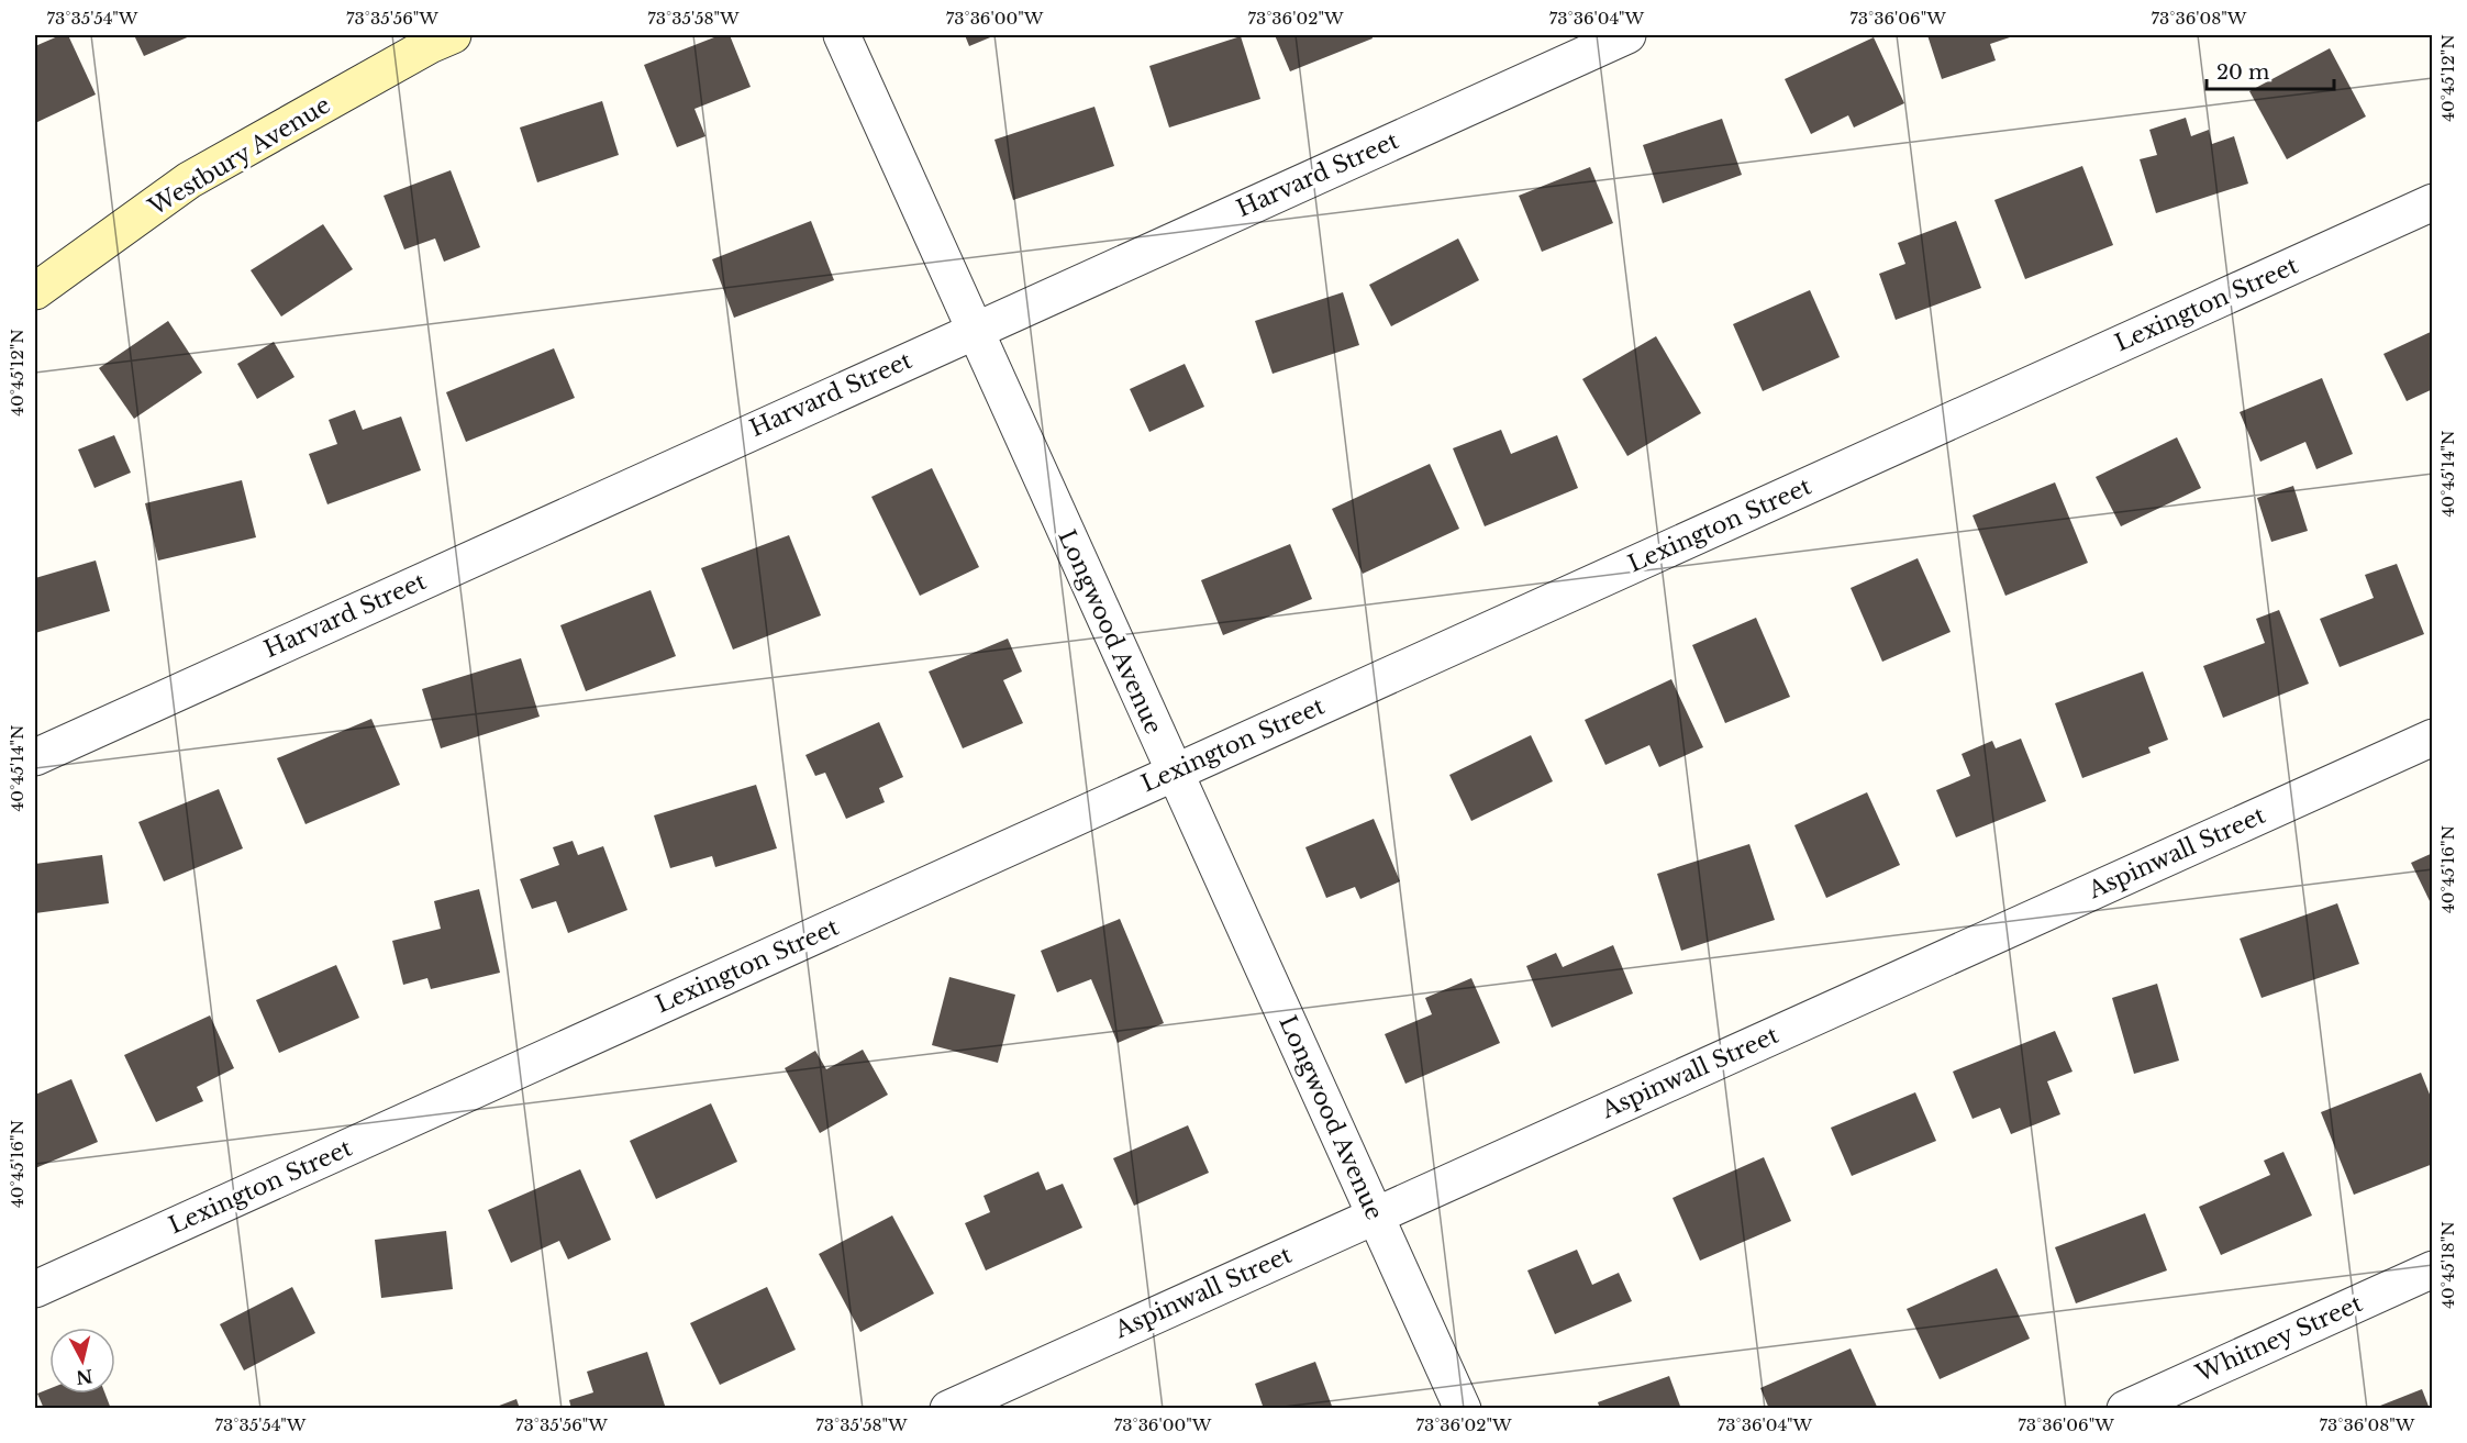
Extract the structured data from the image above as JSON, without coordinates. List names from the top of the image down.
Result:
{
  "streets": {
    "main road": ["Westbury Avenue"],
    "street": [
      "Harvard Street",
      "Lexington Street",
      "Longwood Avenue",
      "Aspinwall Street",
      "Whitney Street"
    ]
  },
  "crossings": [
    ["Harvard Street", "Longwood Avenue"],
    ["Lexington Street", "Longwood Avenue"],
    ["Longwood Avenue", "Aspinwall Street"]
  ],
  "scale_bar": "20 m",
  "north": "bottom",
  "coordinates": [
    "73°35'54\"W",
    "73°35'56\"W",
    "73°35'58\"W",
    "73°36'00\"W",
    "73°36'02\"W",
    "73°36'04\"W",
    "73°36'06\"W",
    "73°36'08\"W",
    "40°45'12\"N",
    "40°45'14\"N",
    "40°45'16\"N",
    "40°45'18\"N"
  ]
}
